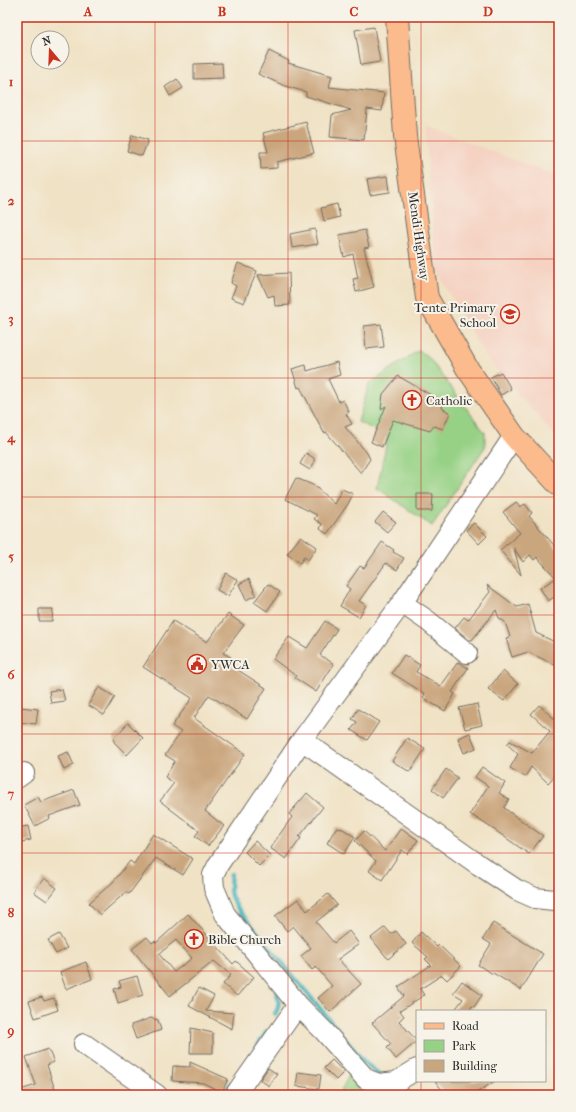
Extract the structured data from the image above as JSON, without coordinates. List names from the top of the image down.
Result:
{
  "streets": {
    "main road": ["Mendi Highway"]
  },
  "places": {
    "school or university": ["Tente Primary School"],
    "church": ["Catholic", "Bible Church"],
    "public building": ["YWCA"]
  },
  "legend": ["Road", "Park", "Building"],
  "north": "top",
  "grid": {
    "columns": [
      "A",
      "B",
      "C",
      "D"
    ],
    "rows": [
      "1",
      "2",
      "3",
      "4",
      "5",
      "6",
      "7",
      "8",
      "9"
    ]
  }
}
